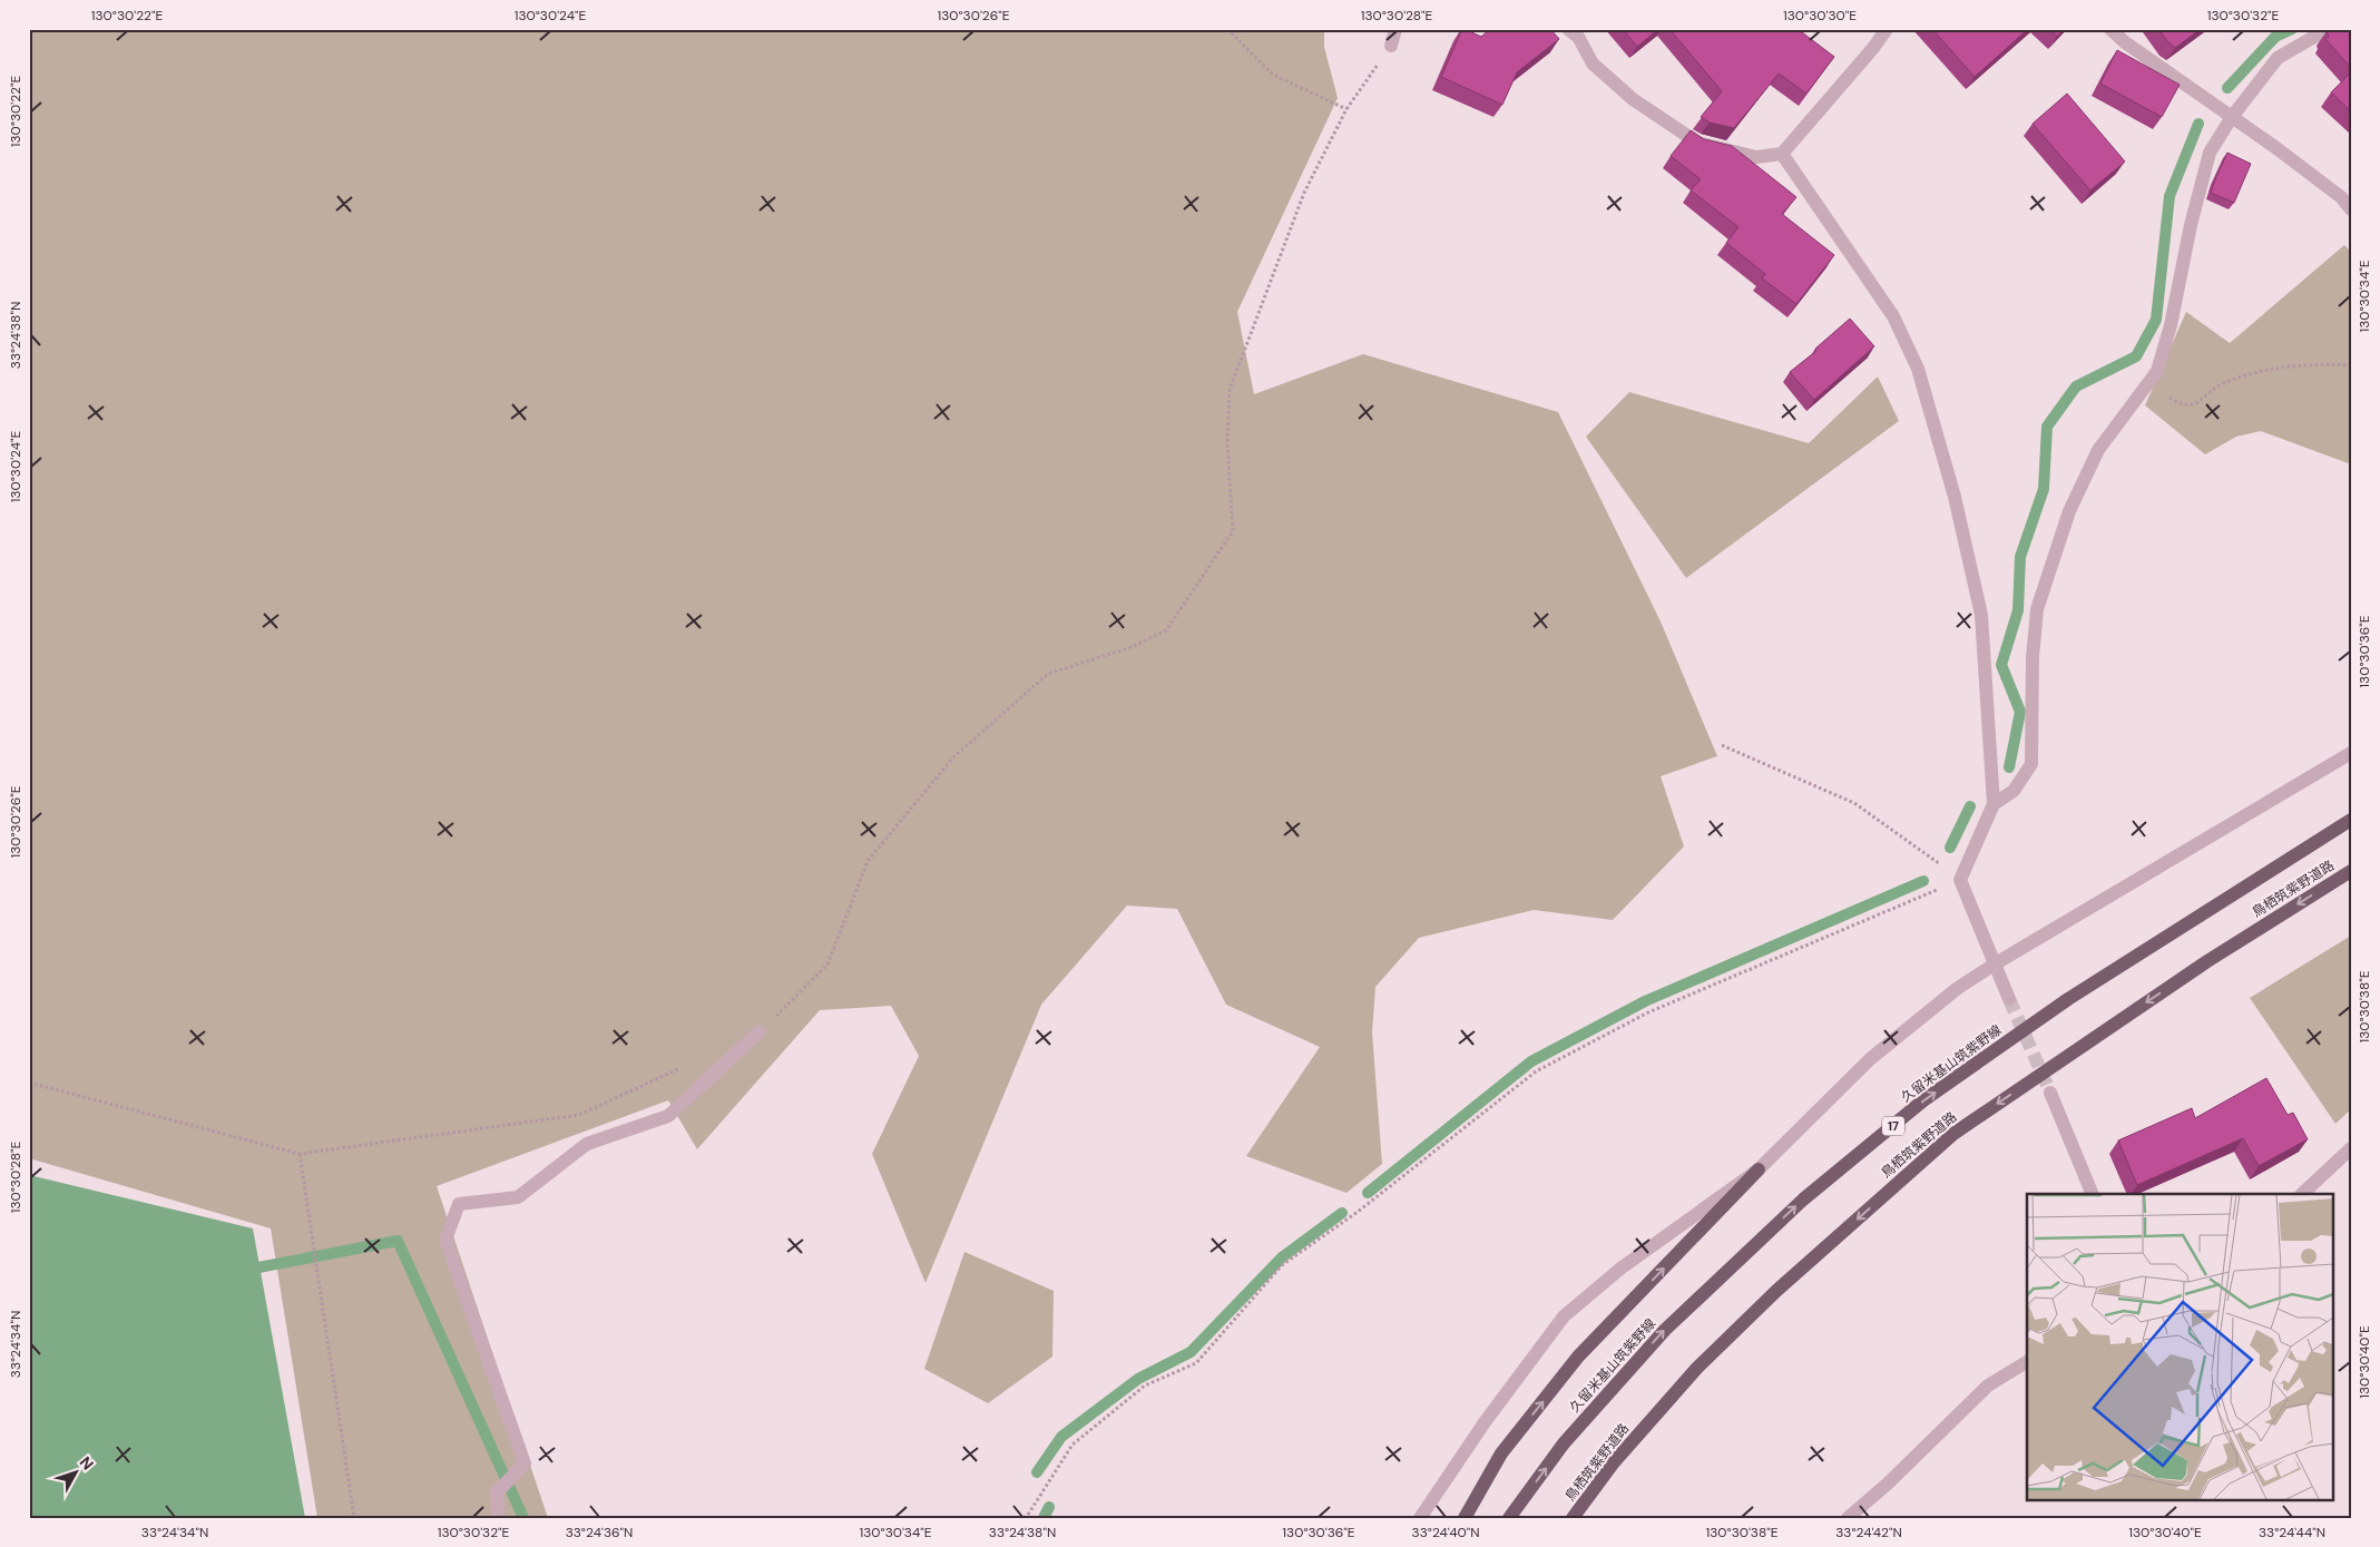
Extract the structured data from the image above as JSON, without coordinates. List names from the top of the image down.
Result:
{
  "streets": {
    "main road": ["鳥栖筑紫野道路", "久留米基山筑紫野線", "17"]
  },
  "north": "top right",
  "coordinates": [
    "130°30'22\"E",
    "130°30'24\"E",
    "130°30'26\"E",
    "130°30'28\"E",
    "130°30'30\"E",
    "130°30'32\"E",
    "130°30'34\"E",
    "33°24'38\"N",
    "130°30'36\"E",
    "130°30'38\"E",
    "33°24'34\"N",
    "130°30'40\"E",
    "33°24'36\"N",
    "33°24'40\"N",
    "33°24'42\"N",
    "33°24'44\"N"
  ]
}
